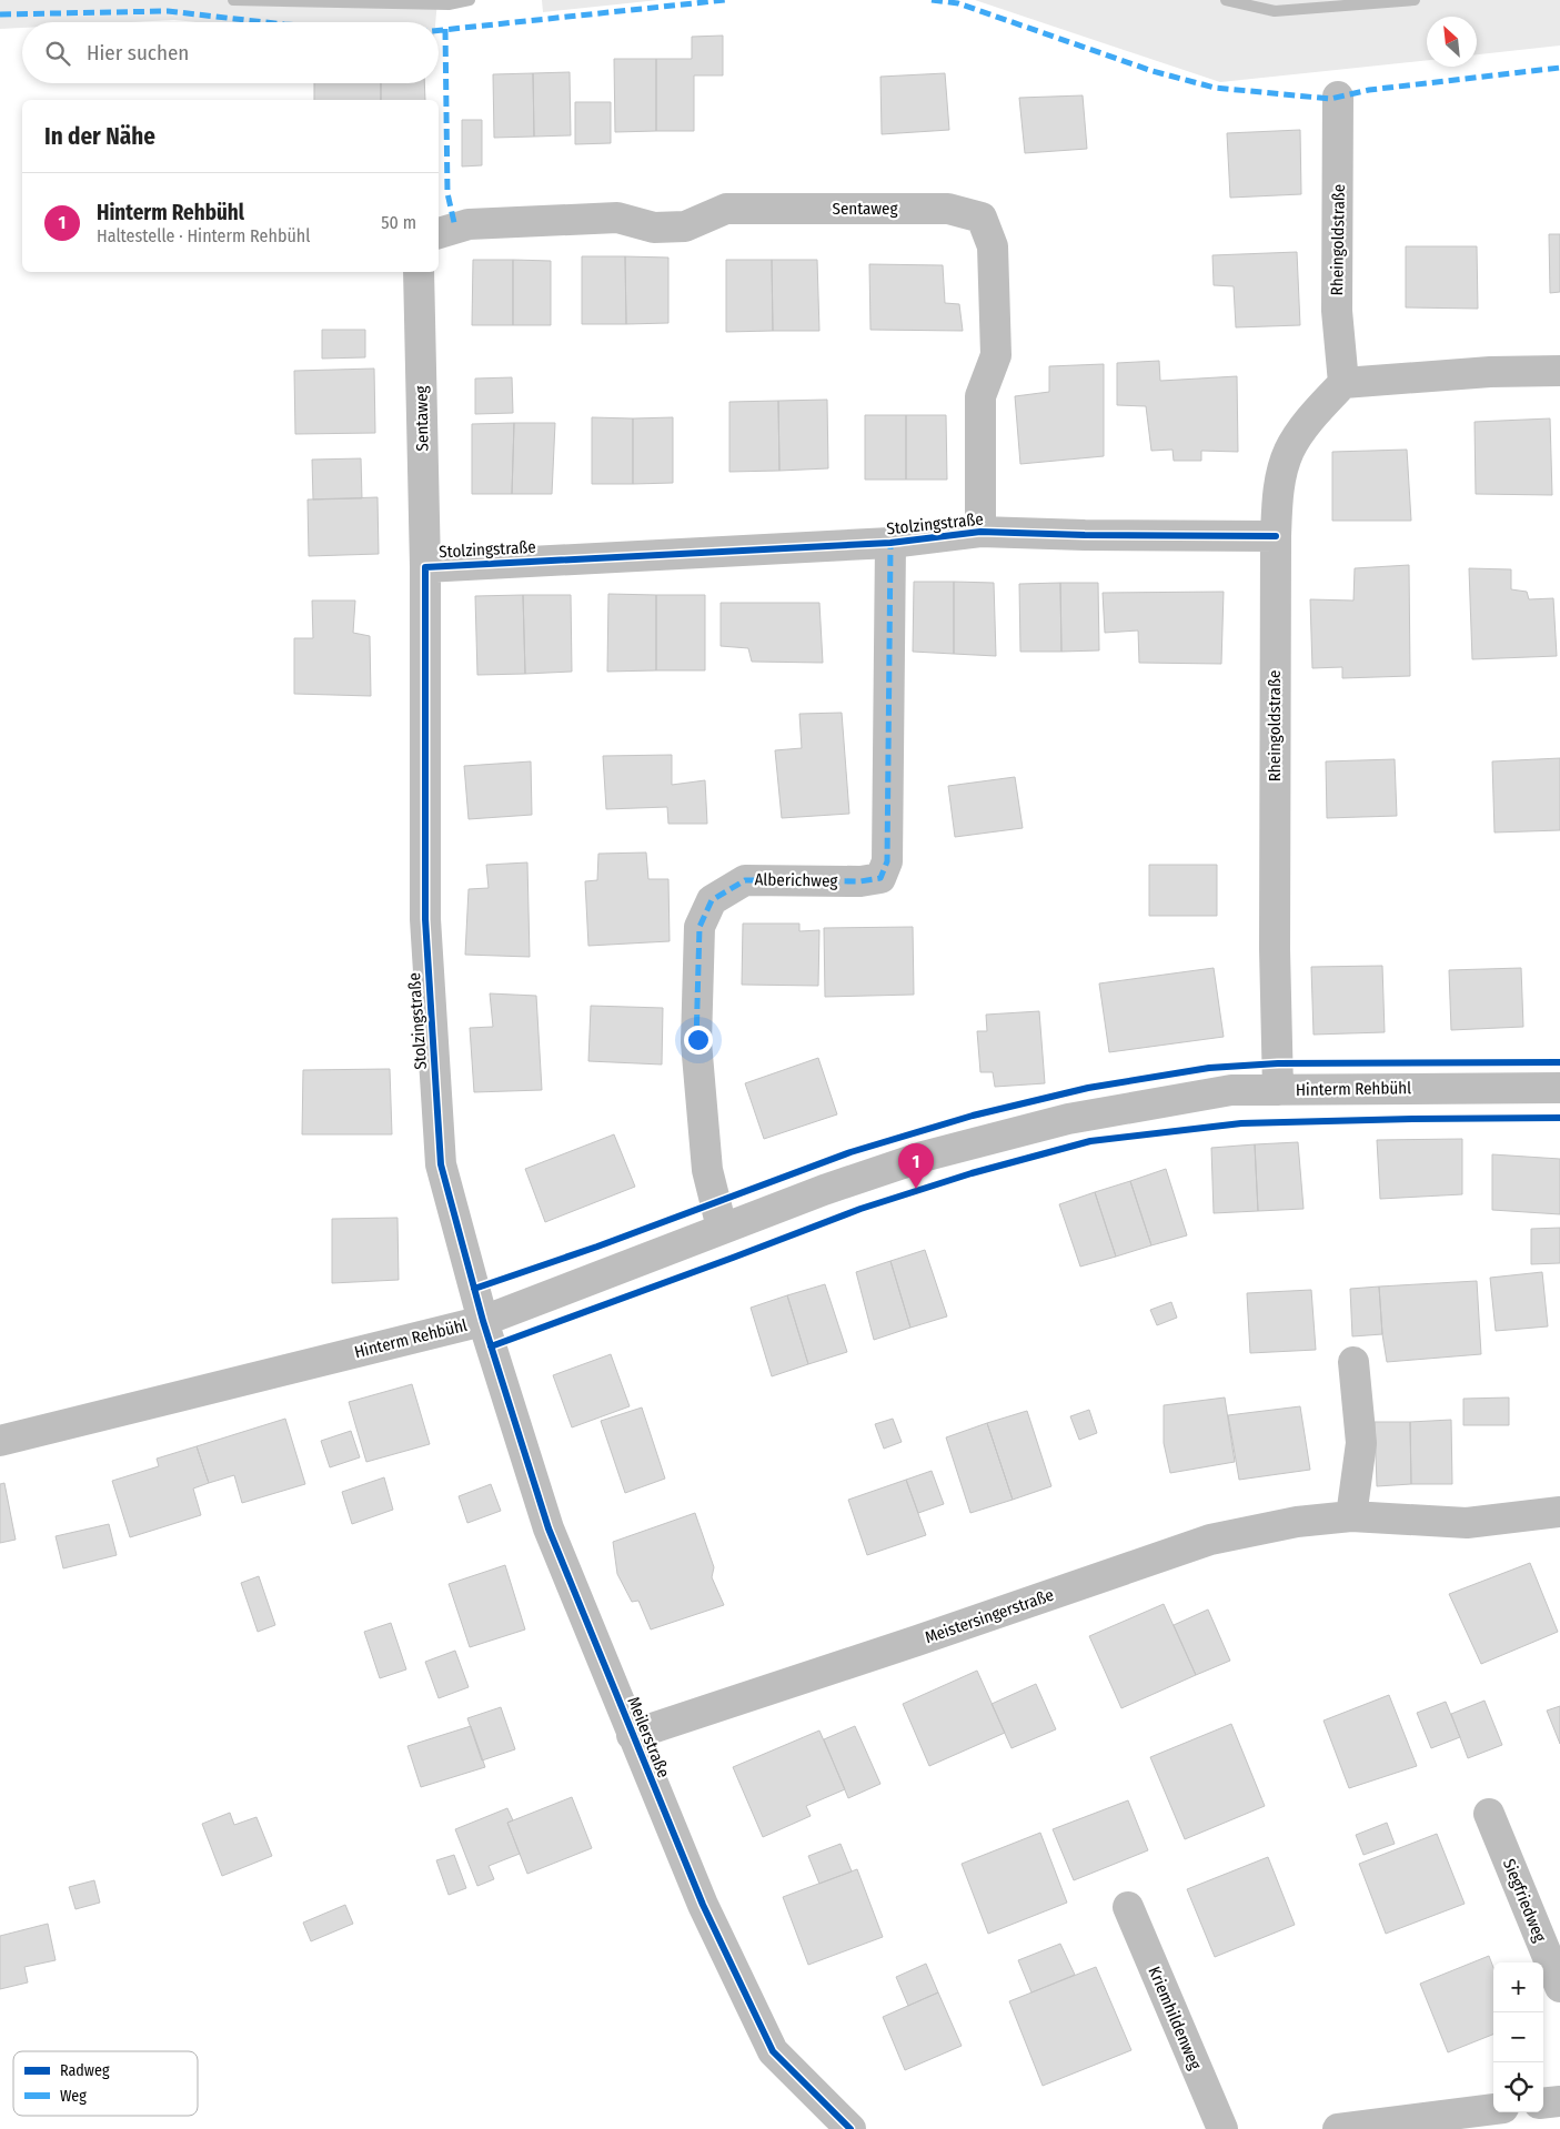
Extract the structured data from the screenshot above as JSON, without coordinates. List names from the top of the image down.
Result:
{
  "streets": {
    "street": [
      "Sentaweg",
      "Rheingoldstraße",
      "Stolzingstraße",
      "Alberichweg",
      "Hinterm Rehbühl",
      "Meistersingerstraße",
      "Meilerstraße",
      "Siegfriedweg",
      "Kriemhildenweg"
    ]
  },
  "crossings": [
    ["Sentaweg", "Stolzingstraße"],
    ["Rheingoldstraße", "Stolzingstraße"],
    ["Rheingoldstraße", "Hinterm Rehbühl"],
    ["Stolzingstraße", "Alberichweg"],
    ["Stolzingstraße", "Hinterm Rehbühl"],
    ["Stolzingstraße", "Meilerstraße"],
    ["Alberichweg", "Hinterm Rehbühl"],
    ["Hinterm Rehbühl", "Meilerstraße"],
    ["Meistersingerstraße", "Meilerstraße"]
  ],
  "legend": ["Radweg", "Weg"],
  "north": "top left",
  "page": {
    "search": "Hier suchen",
    "heading": "In der Nähe",
    "list": [
      {
        "mark": "1",
        "name": "Hinterm Rehbühl",
        "note": "Haltestelle · Hinterm Rehbühl",
        "value": "50 m"
      }
    ],
    "pins": "1",
    "map_buttons": ["+", "−"]
  }
}
